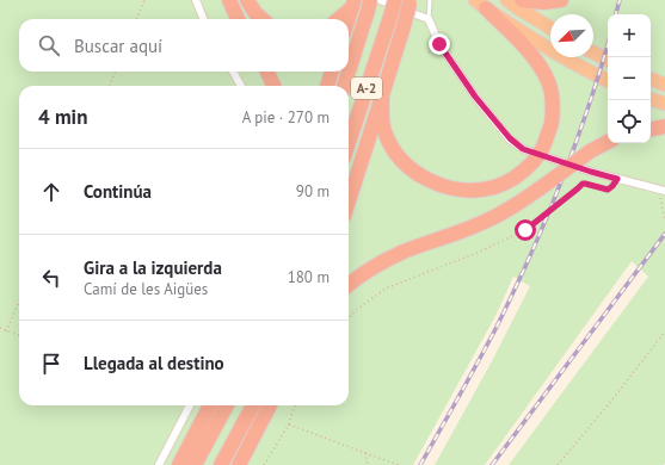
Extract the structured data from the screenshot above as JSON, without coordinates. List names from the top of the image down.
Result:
{
  "streets": {
    "highway": ["A-2"]
  },
  "north": "bottom left",
  "page": {
    "map_buttons": ["+", "−"],
    "search": "Buscar aquí",
    "heading": ["4 min", "A pie · 270 m"],
    "list": [
      ["Continúa", "90 m"],
      ["Gira a la izquierda", "Camí de les Aigües", "180 m"],
      "Llegada al destino"
    ]
  }
}
